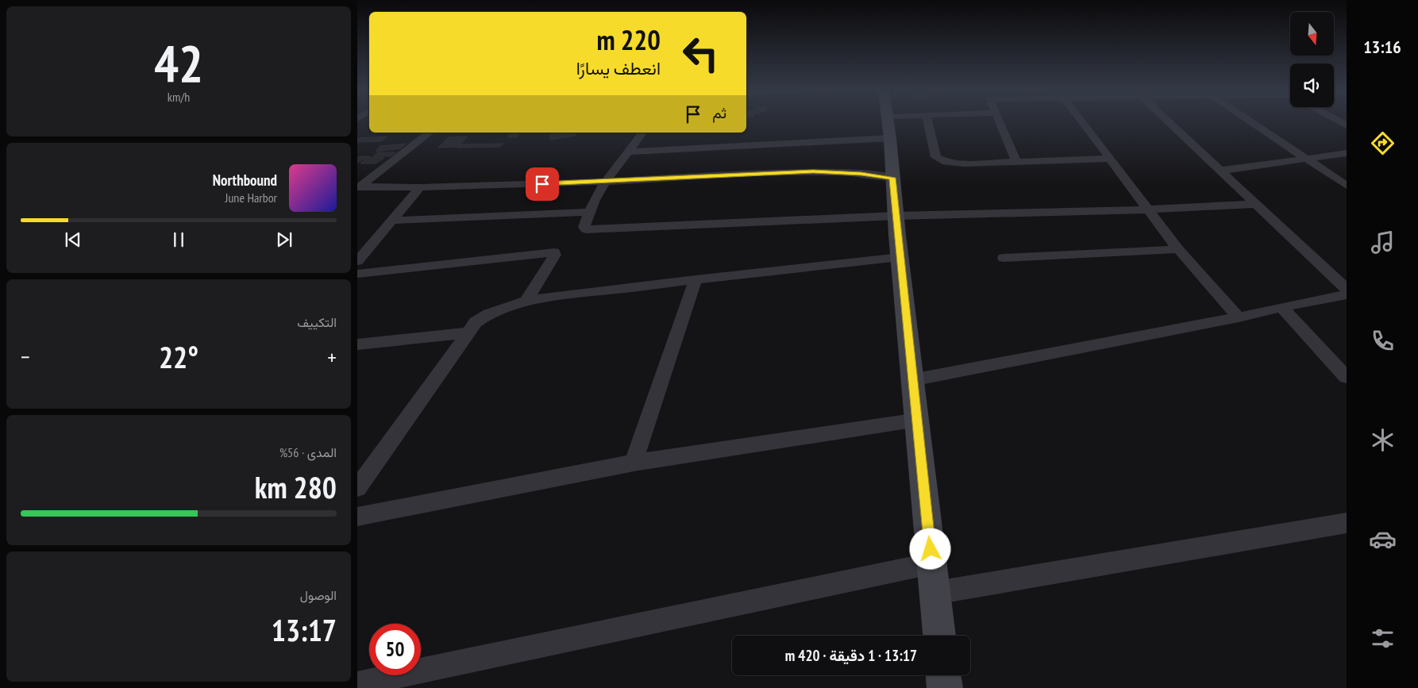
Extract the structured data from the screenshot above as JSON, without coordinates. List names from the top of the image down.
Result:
{
  "north": "bottom",
  "page": {
    "tabs": "13:16",
    "tile": [
      ["42", "km/h"],
      "التكييف",
      ["المدى · 56%", "280 km"],
      ["الوصول", "13:17"]
    ],
    "turn": ["220 m", "انعطف يسارًا"],
    "then": "ثم",
    "song": ["Northbound", "June Harbor"],
    "heat": ["−", "22°", "+"],
    "limit": "50",
    "trip": "13:17 · 1 دقيقة · 420 m"
  }
}
